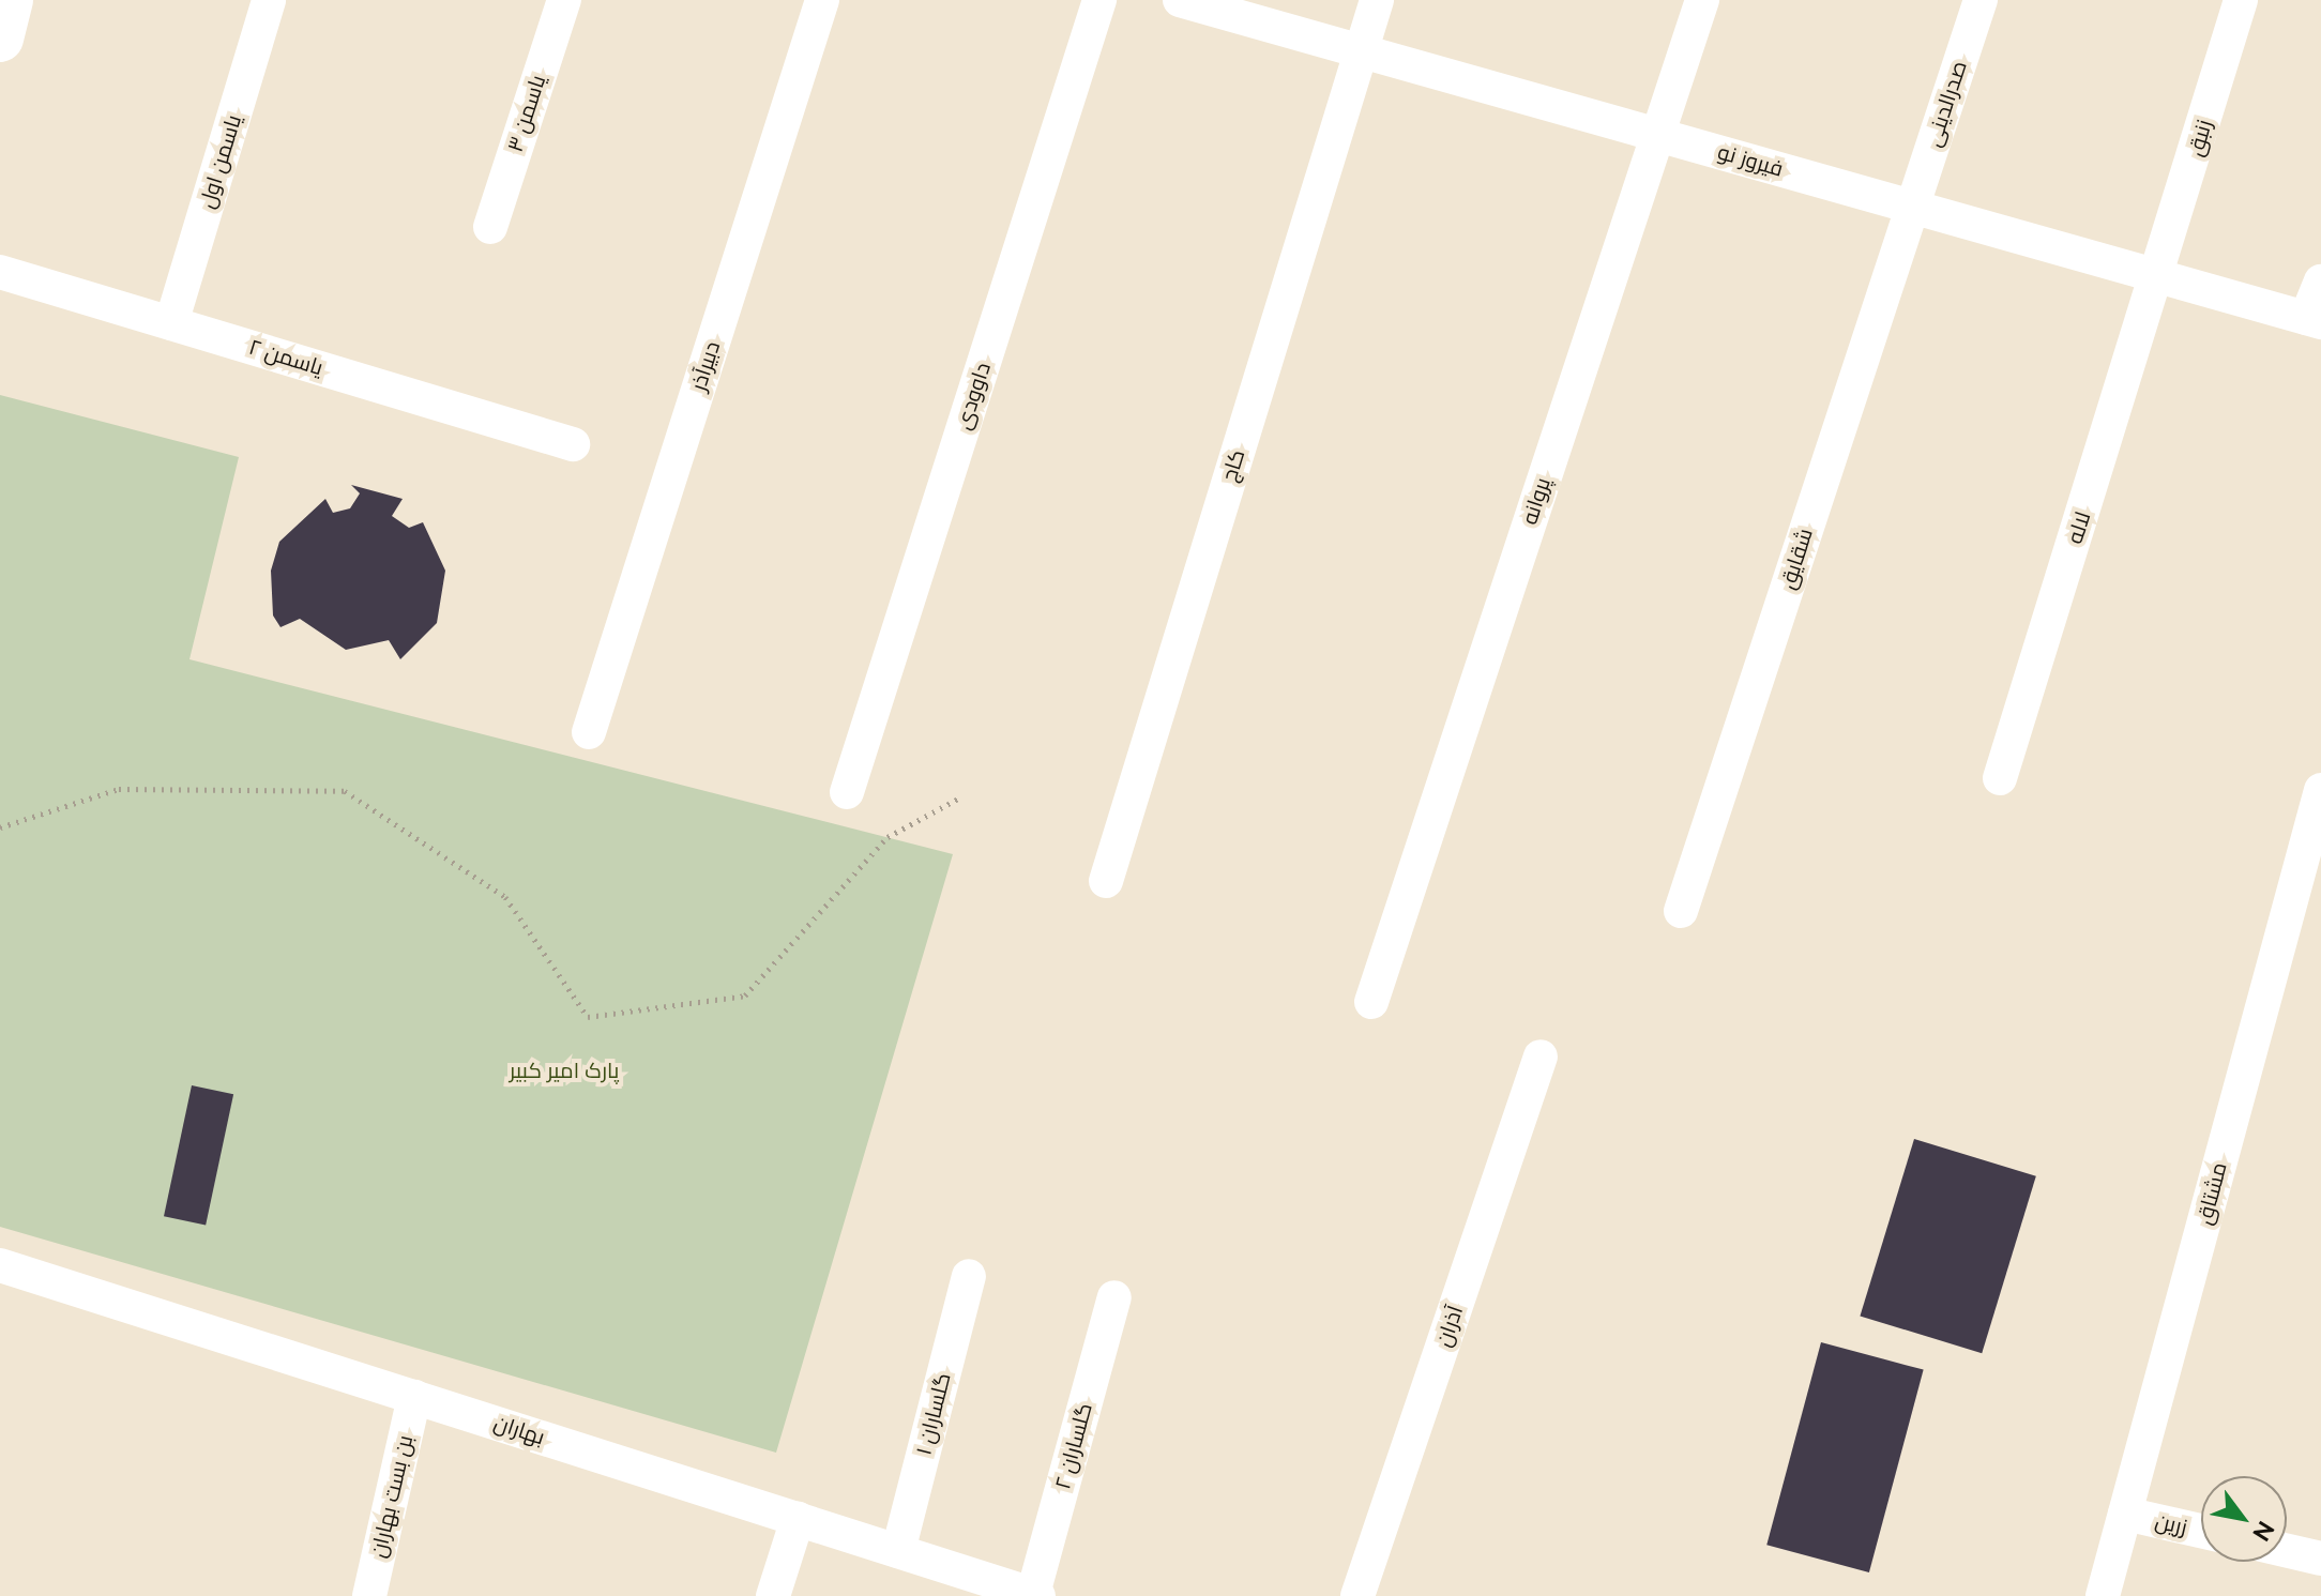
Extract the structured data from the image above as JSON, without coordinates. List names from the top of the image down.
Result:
{
  "streets": {
    "street": [
      "صدرالدینی",
      "یاسمن ۳",
      "زنبق",
      "فیروز نو",
      "یاسمن اول",
      "یاسمن ۲",
      "دبیرآذر",
      "داوودی",
      "کاج",
      "پروانه",
      "لاله",
      "شقایق",
      "مشتاق",
      "آذران",
      "گلساران ۱",
      "بهاران",
      "گلساران ۲",
      "بن بست بهاران",
      "زرین"
    ]
  },
  "crossings": [
    ["صدرالدینی", "فیروز نو"],
    ["صدرالدینی", "شقایق"],
    ["زنبق", "فیروز نو"],
    ["زنبق", "لاله"],
    ["فیروز نو", "کاج"],
    ["فیروز نو", "پروانه"],
    ["فیروز نو", "لاله"],
    ["فیروز نو", "شقایق"],
    ["یاسمن اول", "یاسمن ۲"],
    ["مشتاق", "زرین"],
    ["گلساران ۱", "بهاران"],
    ["بهاران", "گلساران ۲"],
    ["بهاران", "بن بست بهاران"]
  ],
  "parks": ["پارک امیر کبیر"],
  "north": "bottom right"
}
